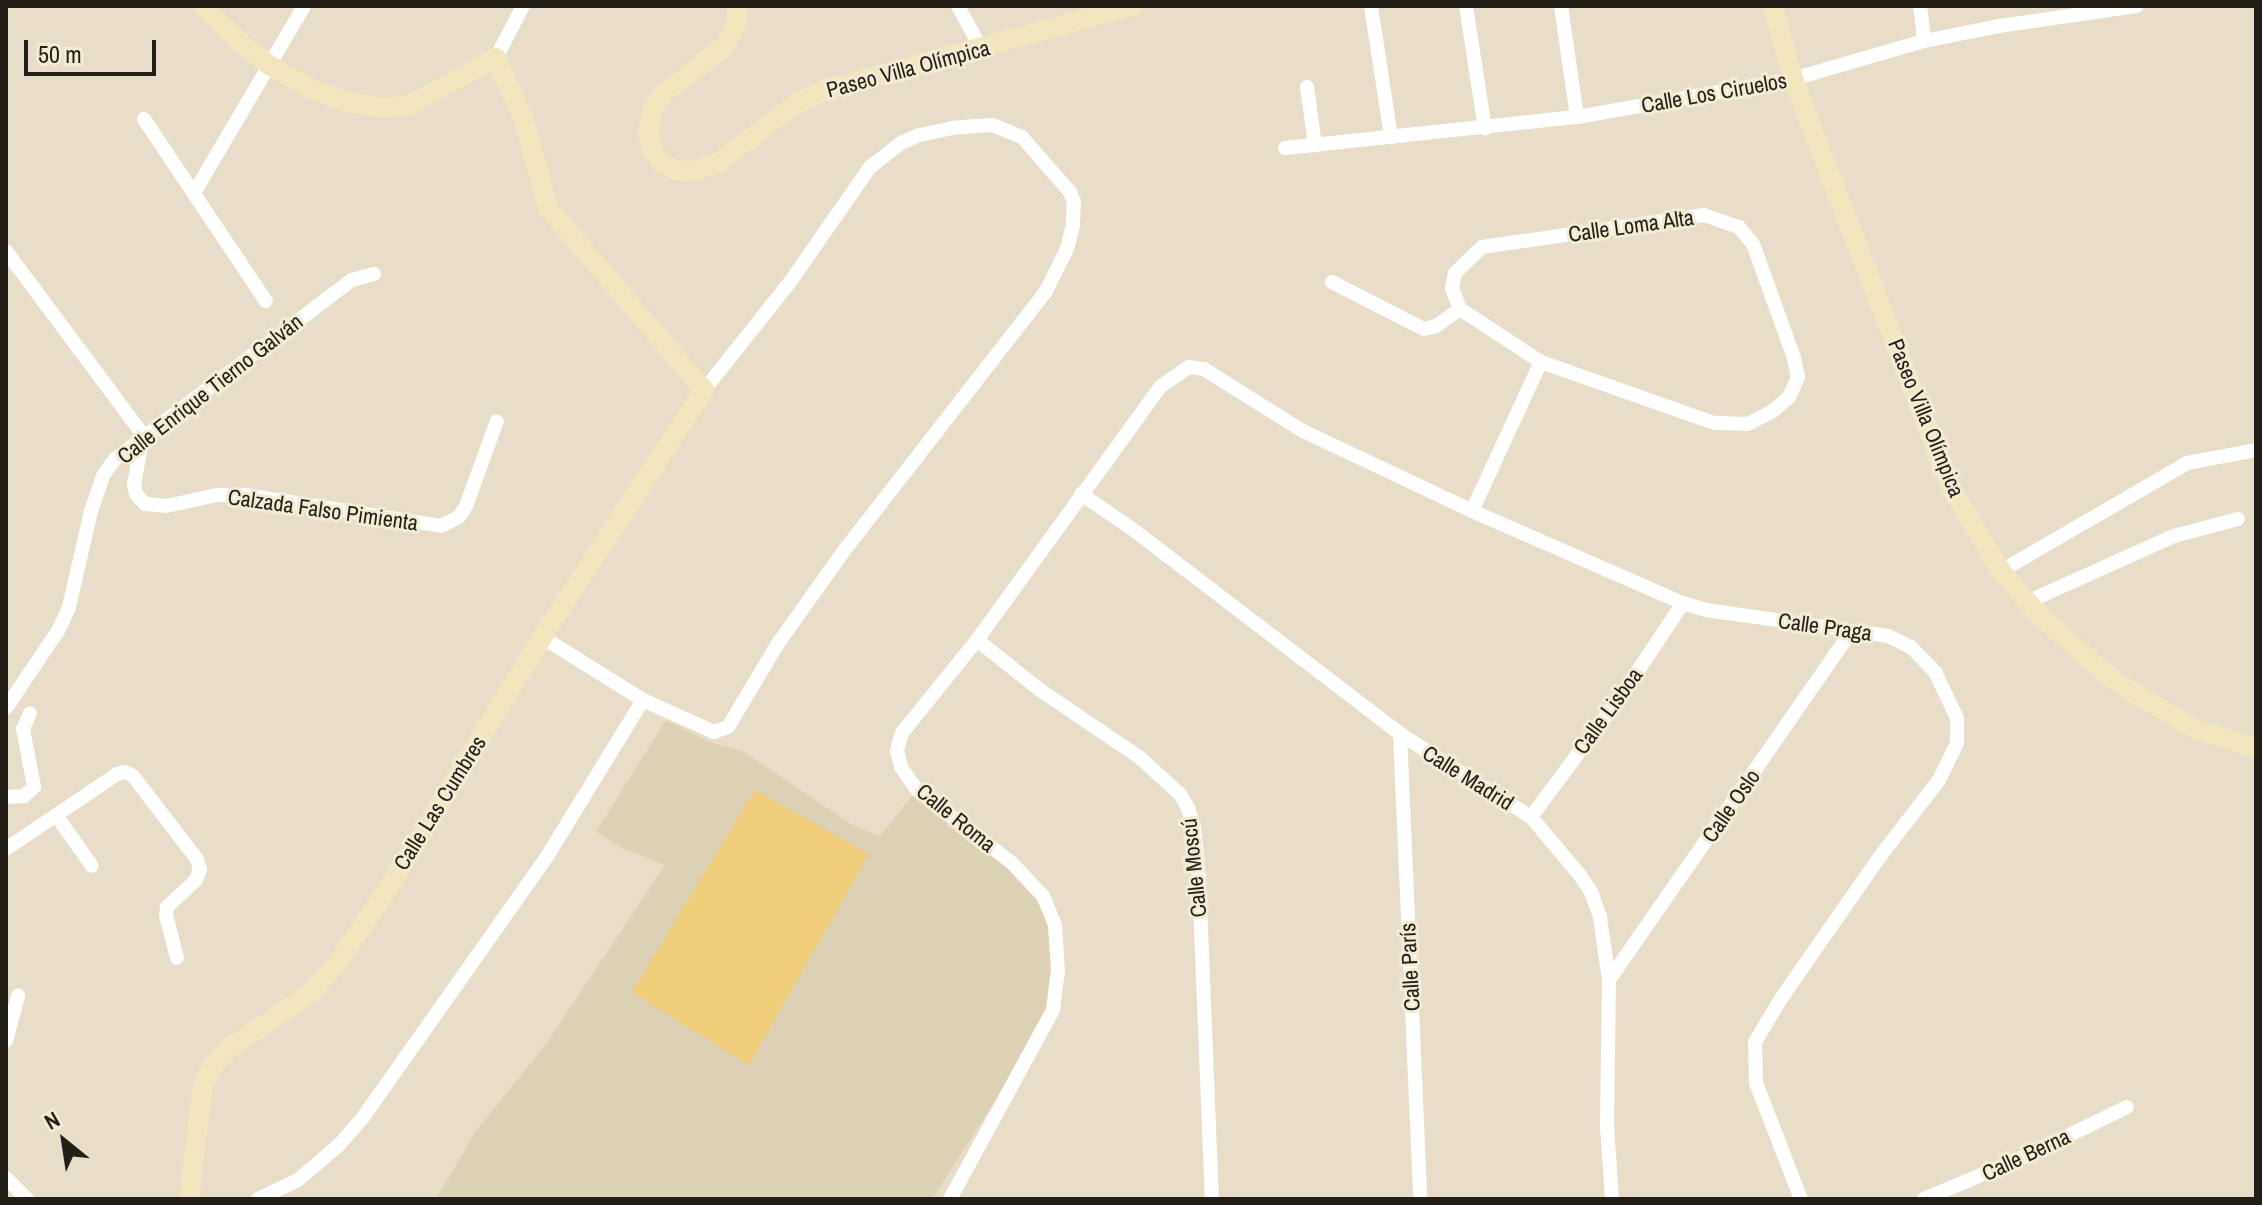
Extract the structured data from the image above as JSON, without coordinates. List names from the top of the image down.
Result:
{
  "streets": {
    "street": [
      "Paseo Villa Olímpica",
      "Calle Los Ciruelos",
      "Calle Loma Alta",
      "Calle Enrique Tierno Galván",
      "Calzada Falso Pimienta",
      "Calle Praga",
      "Calle Lisboa",
      "Calle Madrid",
      "Calle Las Cumbres",
      "Calle Oslo",
      "Calle Roma",
      "Calle Moscú",
      "Calle París",
      "Calle Berna"
    ]
  },
  "crossings": [
    ["Paseo Villa Olímpica", "Calle Los Ciruelos"],
    ["Calle Enrique Tierno Galván", "Calzada Falso Pimienta"],
    ["Calle Praga", "Calle Lisboa"],
    ["Calle Praga", "Calle Oslo"],
    ["Calle Praga", "Calle Roma"],
    ["Calle Lisboa", "Calle Madrid"],
    ["Calle Madrid", "Calle Oslo"],
    ["Calle Madrid", "Calle Roma"],
    ["Calle Madrid", "Calle París"],
    ["Calle Roma", "Calle Moscú"]
  ],
  "scale_bar": "50 m",
  "north": "top left"
}
